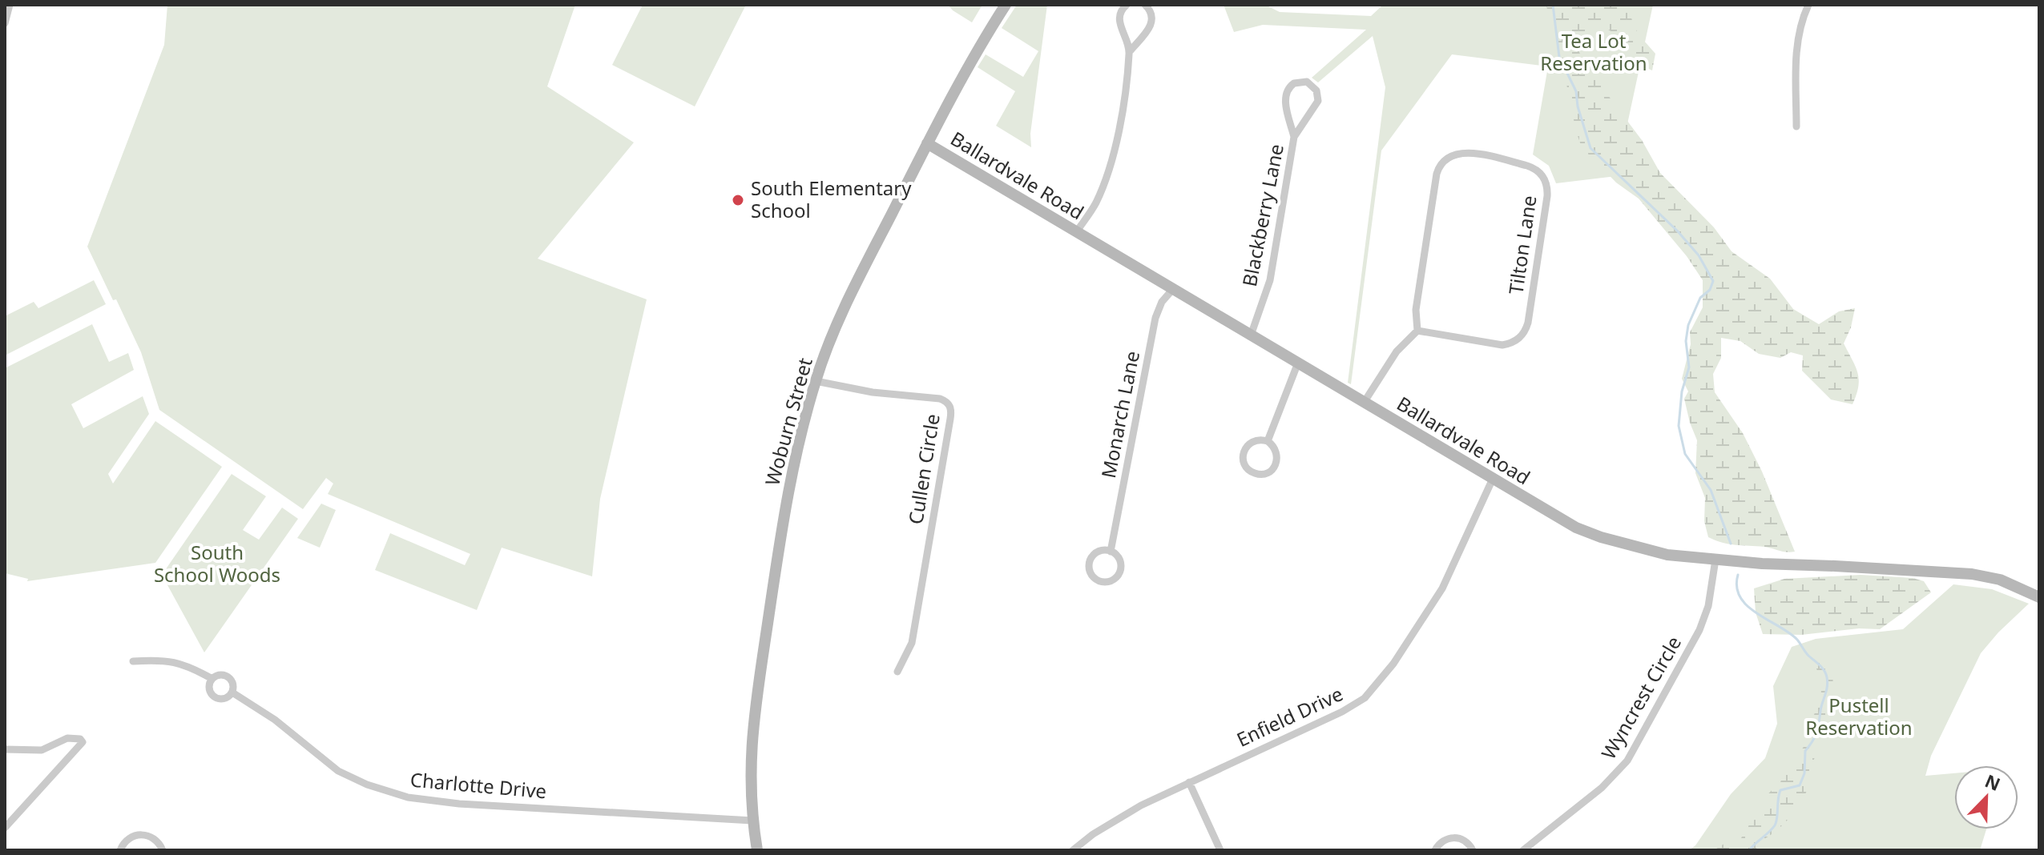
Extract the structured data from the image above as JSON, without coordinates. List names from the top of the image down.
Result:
{
  "streets": {
    "street": [
      "Ballardvale Road",
      "Blackberry Lane",
      "Tilton Lane",
      "Monarch Lane",
      "Woburn Street",
      "Cullen Circle",
      "Wyncrest Circle",
      "Enfield Drive",
      "Charlotte Drive"
    ]
  },
  "crossings": [
    ["Ballardvale Road", "Blackberry Lane"],
    ["Ballardvale Road", "Monarch Lane"],
    ["Ballardvale Road", "Woburn Street"],
    ["Ballardvale Road", "Wyncrest Circle"],
    ["Ballardvale Road", "Enfield Drive"],
    ["Woburn Street", "Cullen Circle"],
    ["Woburn Street", "Charlotte Drive"]
  ],
  "parks": ["Tea Lot Reservation", "South School Woods", "Pustell Reservation"],
  "places": ["South Elementary School"],
  "north": "top right"
}
